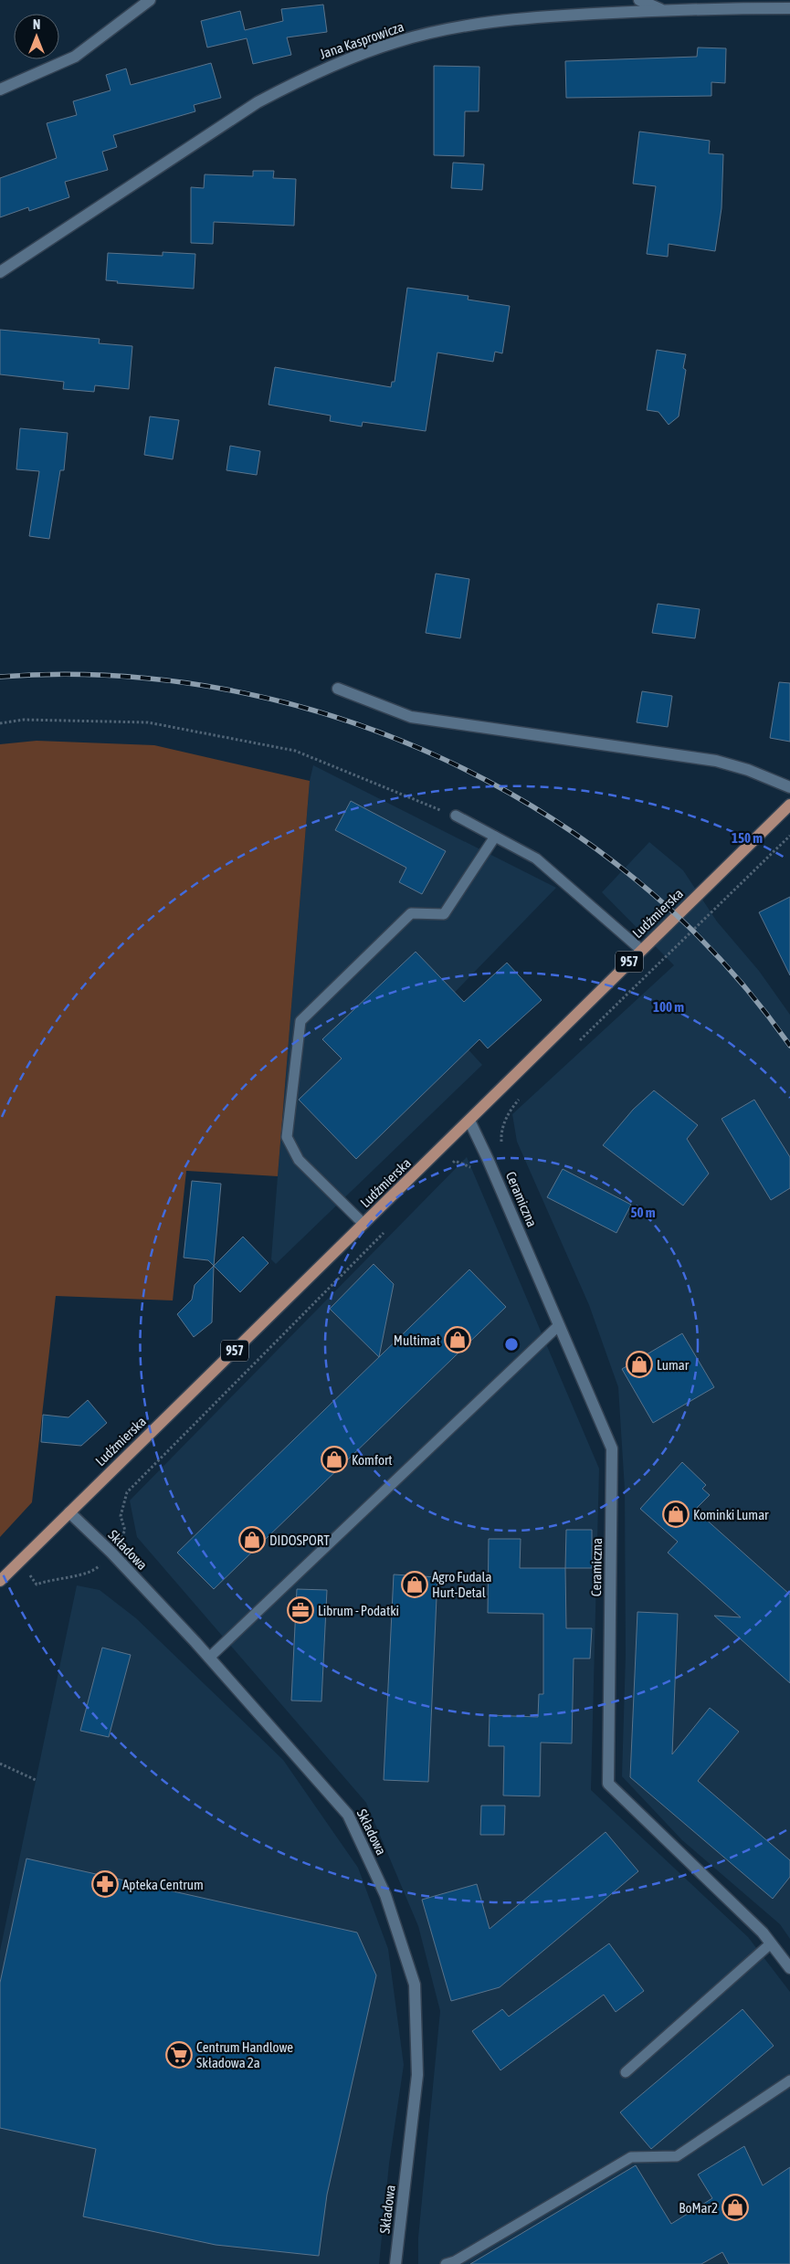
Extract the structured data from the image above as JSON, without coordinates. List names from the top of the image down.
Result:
{
  "streets": {
    "main road": ["Ludźmierska", "957"],
    "street": ["Jana Kasprowicza", "Ceramiczna", "Składowa"]
  },
  "crossings": [
    ["Ludźmierska", "Ceramiczna"],
    ["Ludźmierska", "Składowa"]
  ],
  "places": {
    "shop": [
      "Multimat",
      "Lumar",
      "Komfort",
      "Kominki Lumar",
      "DIDOSPORT",
      "Agro Fudala Hurt-Detal",
      "BoMar2"
    ],
    "office": ["Librum - Podatki"],
    "pharmacy": ["Apteka Centrum"],
    "supermarket": ["Centrum Handlowe Składowa 2a"]
  },
  "north": "top",
  "rings": ["150 m", "100 m", "50 m"]
}
